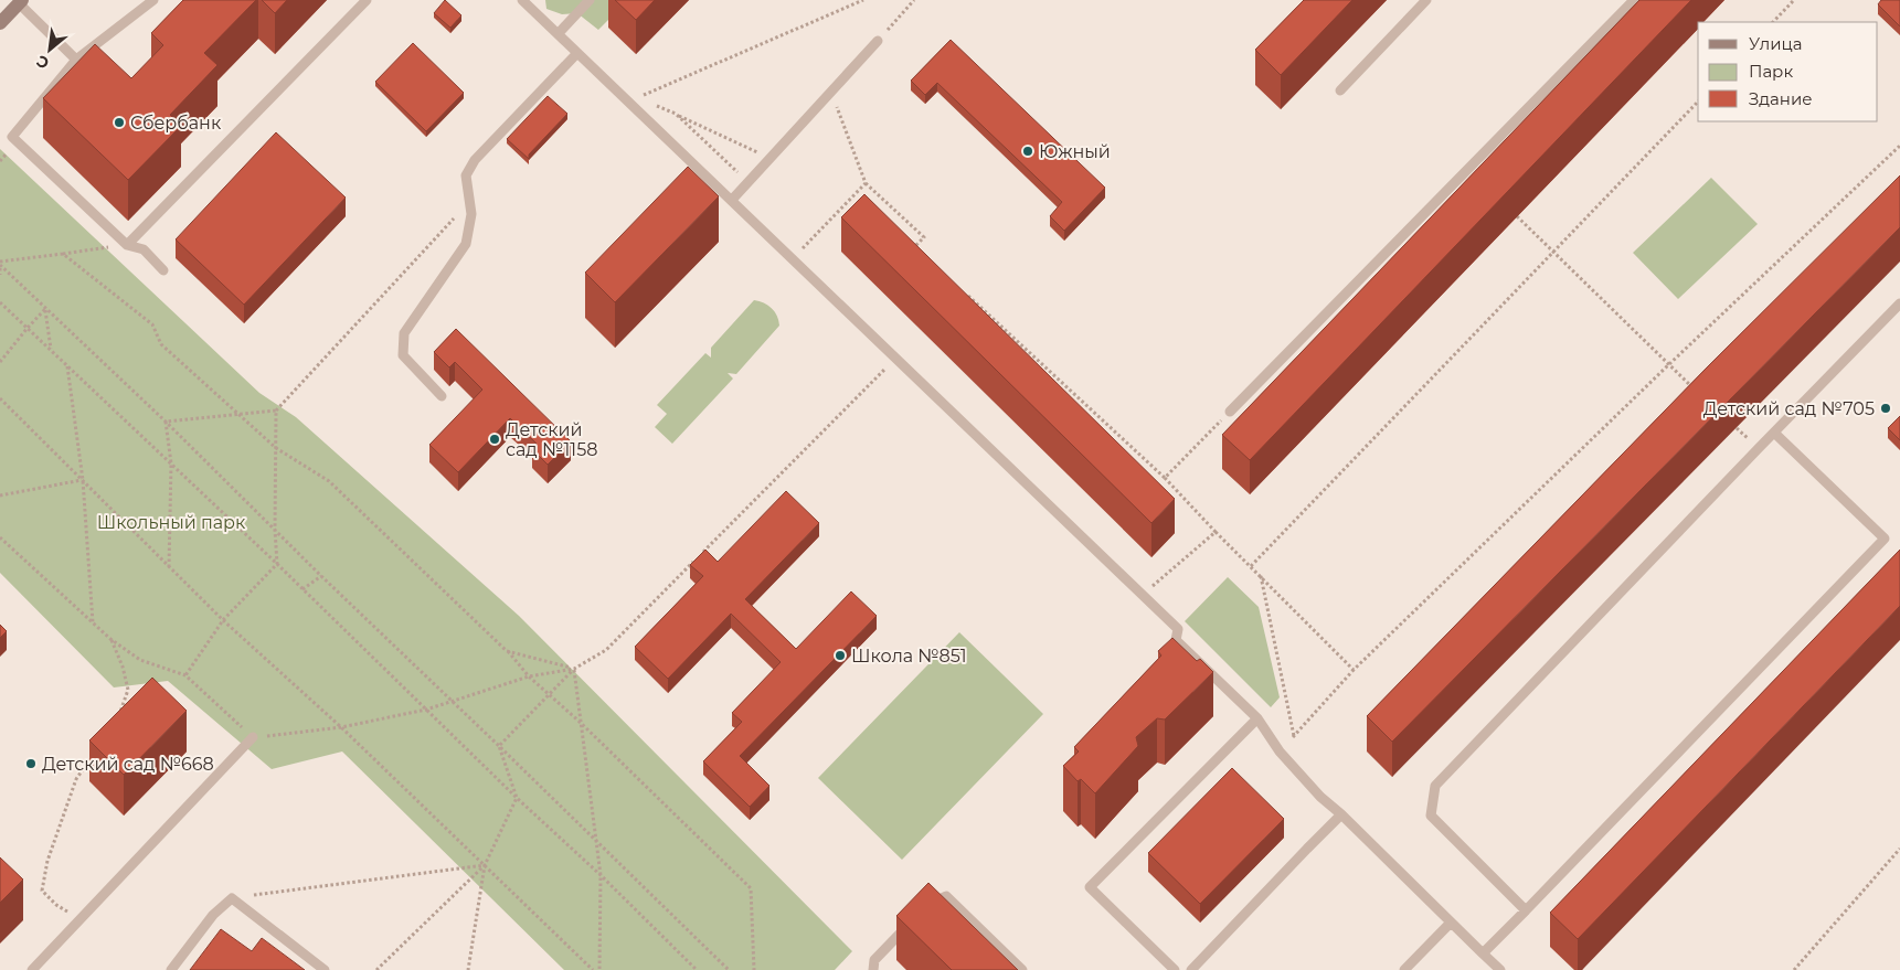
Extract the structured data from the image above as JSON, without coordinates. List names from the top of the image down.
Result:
{
  "parks": ["Школьный парк"],
  "places": [
    "Сбербанк",
    "Южный",
    "Детский сад №705",
    "Детский сад №1158",
    "Школа №851",
    "Детский сад №668"
  ],
  "legend": ["Улица", "Парк", "Здание"],
  "north": "bottom left"
}
